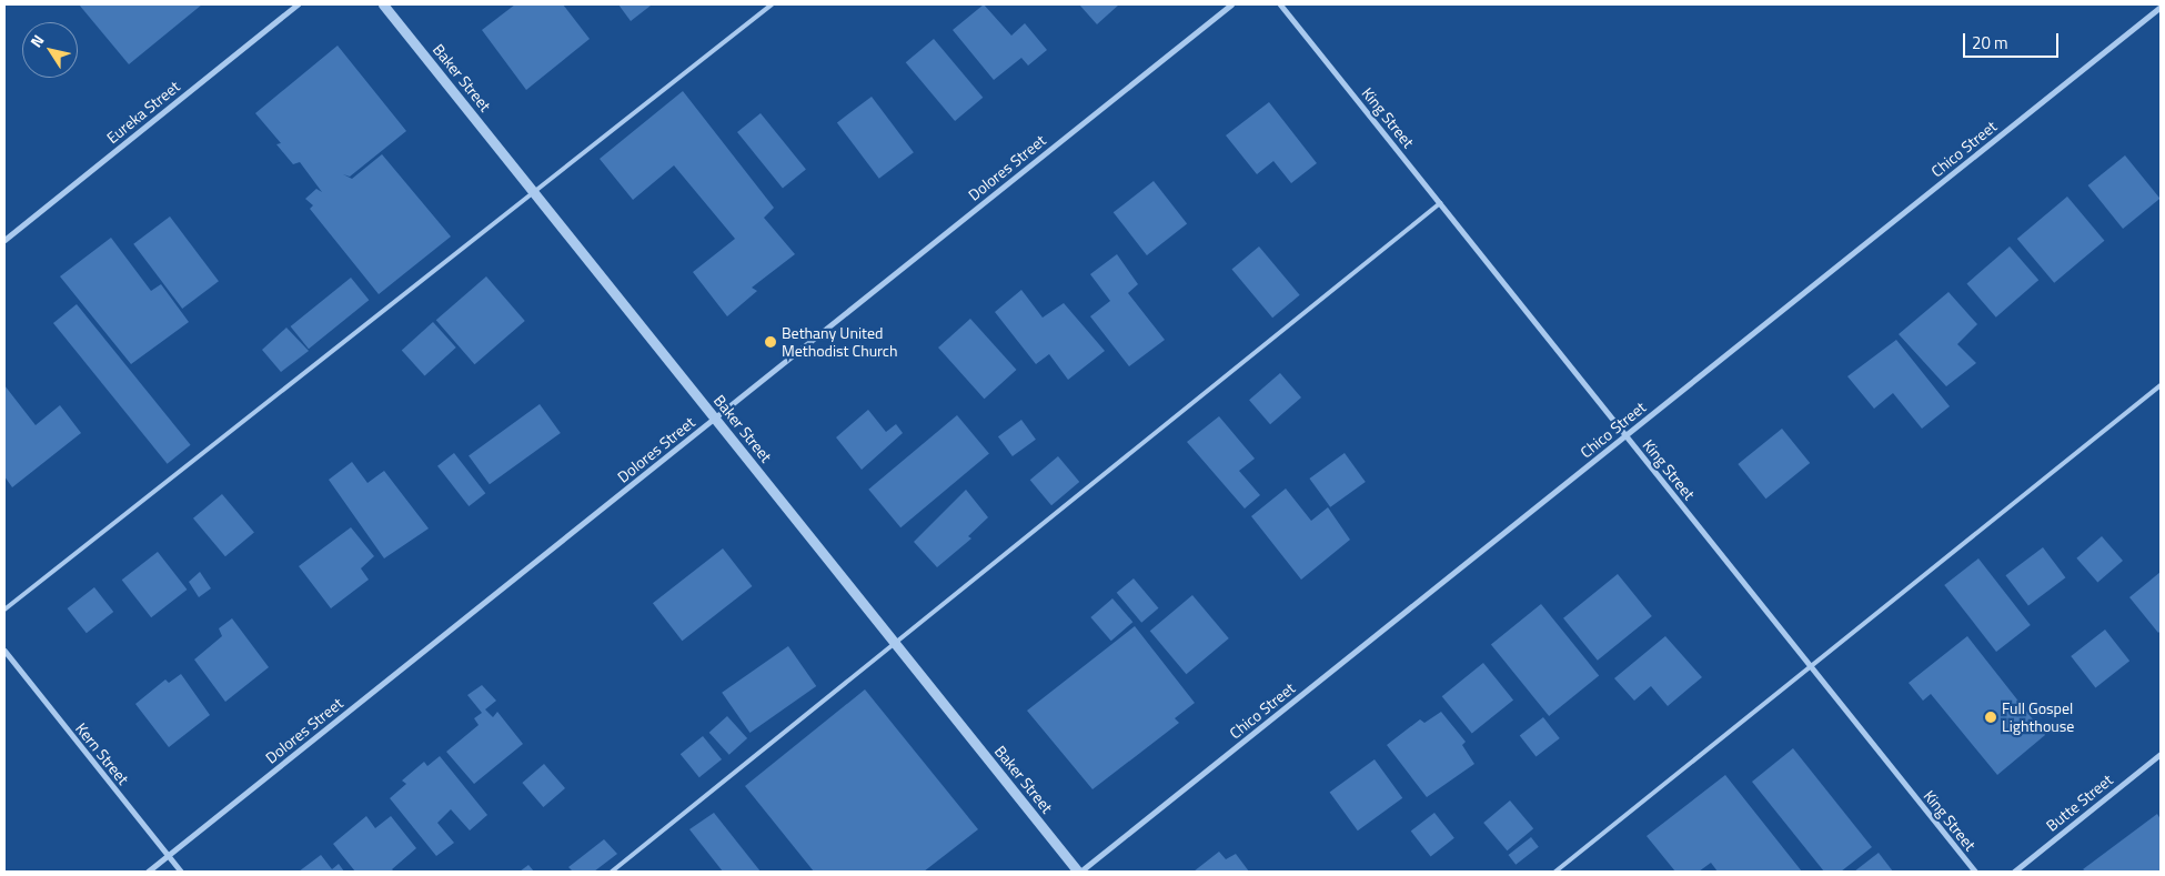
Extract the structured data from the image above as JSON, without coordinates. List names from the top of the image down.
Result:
{
  "streets": {
    "street": [
      "Baker Street",
      "Eureka Street",
      "King Street",
      "Chico Street",
      "Dolores Street",
      "Kern Street",
      "Butte Street"
    ]
  },
  "crossings": [
    ["Baker Street", "Chico Street"],
    ["Baker Street", "Dolores Street"],
    ["King Street", "Chico Street"],
    ["Dolores Street", "Kern Street"]
  ],
  "places": ["Bethany United Methodist Church", "Full Gospel Lighthouse"],
  "scale_bar": "20 m",
  "north": "top left"
}
